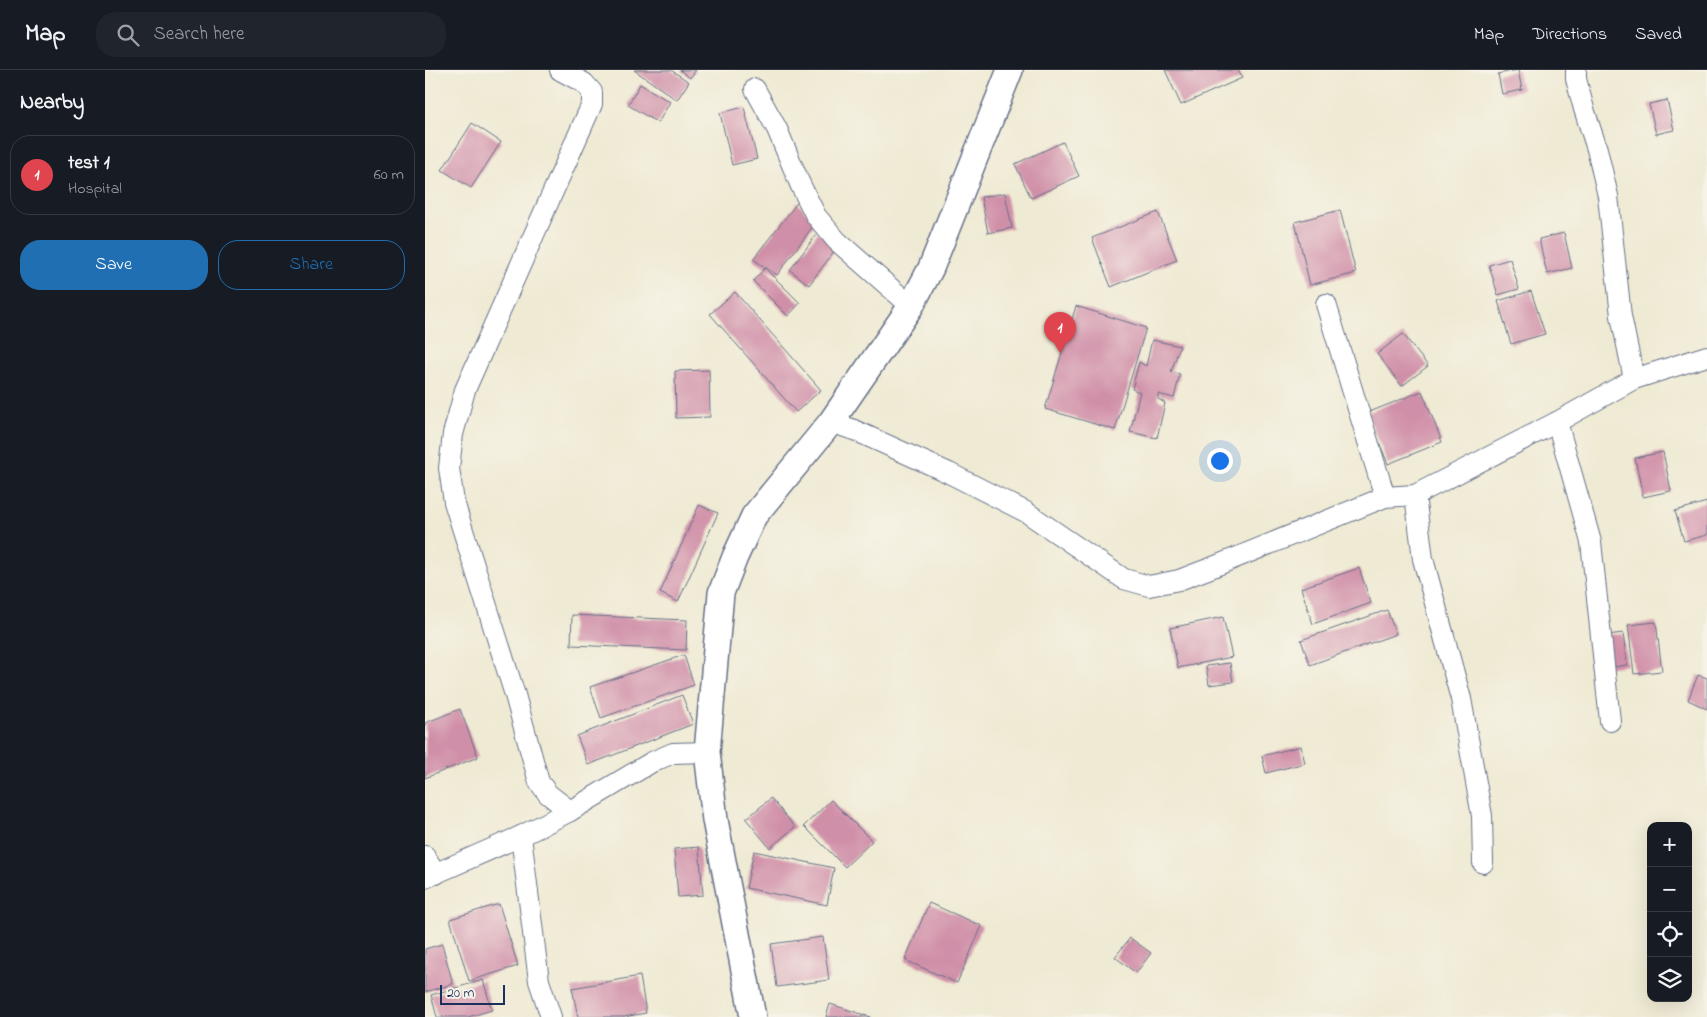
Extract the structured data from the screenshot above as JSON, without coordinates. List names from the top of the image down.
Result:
{
  "scale_bar": "20 m",
  "page": {
    "header": "Map",
    "search": "Search here",
    "nav": ["Map", "Directions", "Saved"],
    "heading": "Nearby",
    "list": [
      {
        "mark": "1",
        "name": "test 1",
        "note": "Hospital",
        "value": "60 m"
      }
    ],
    "buttons": ["Save", "Share"],
    "pins": "1",
    "map_buttons": ["+", "−"],
    "scale": "20 m"
  }
}
